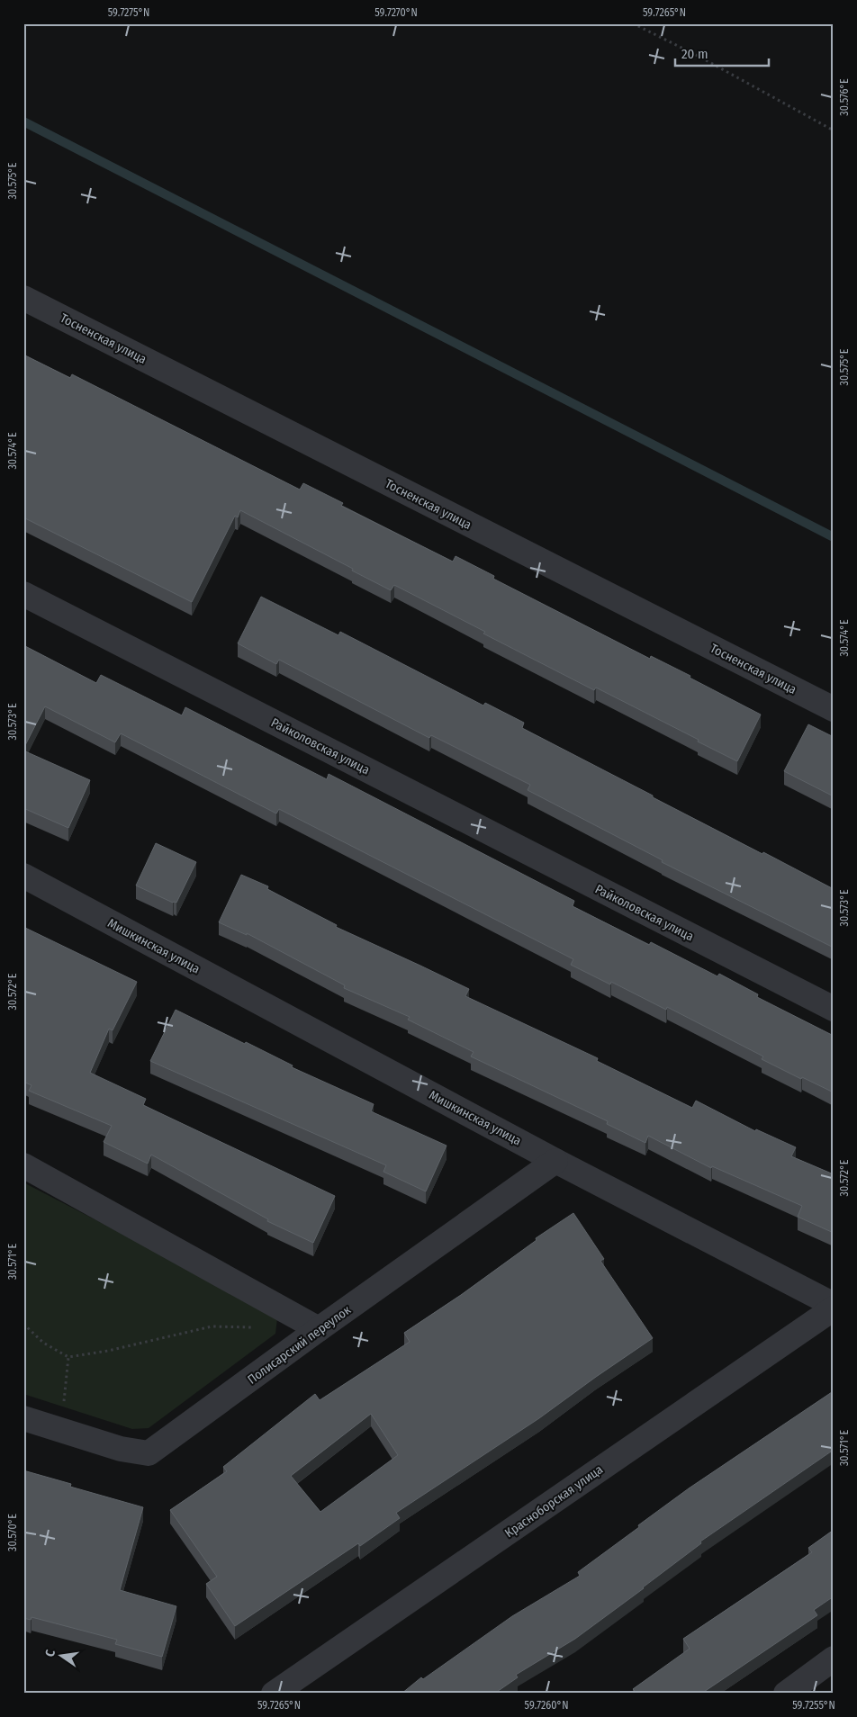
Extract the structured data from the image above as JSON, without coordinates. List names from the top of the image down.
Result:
{
  "streets": {
    "street": [
      "Тосненская улица",
      "Райколовская улица",
      "Мишкинская улица",
      "Полисарский переулок",
      "Красноборская улица"
    ]
  },
  "crossings": [
    ["Мишкинская улица", "Полисарский переулок"]
  ],
  "scale_bar": "20 m",
  "north": "left",
  "coordinates": [
    "59.7275°N",
    "59.7270°N",
    "59.7265°N",
    "30.576°E",
    "30.575°E",
    "30.574°E",
    "30.573°E",
    "30.572°E",
    "30.571°E",
    "30.570°E",
    "59.7260°N",
    "59.7255°N"
  ]
}
